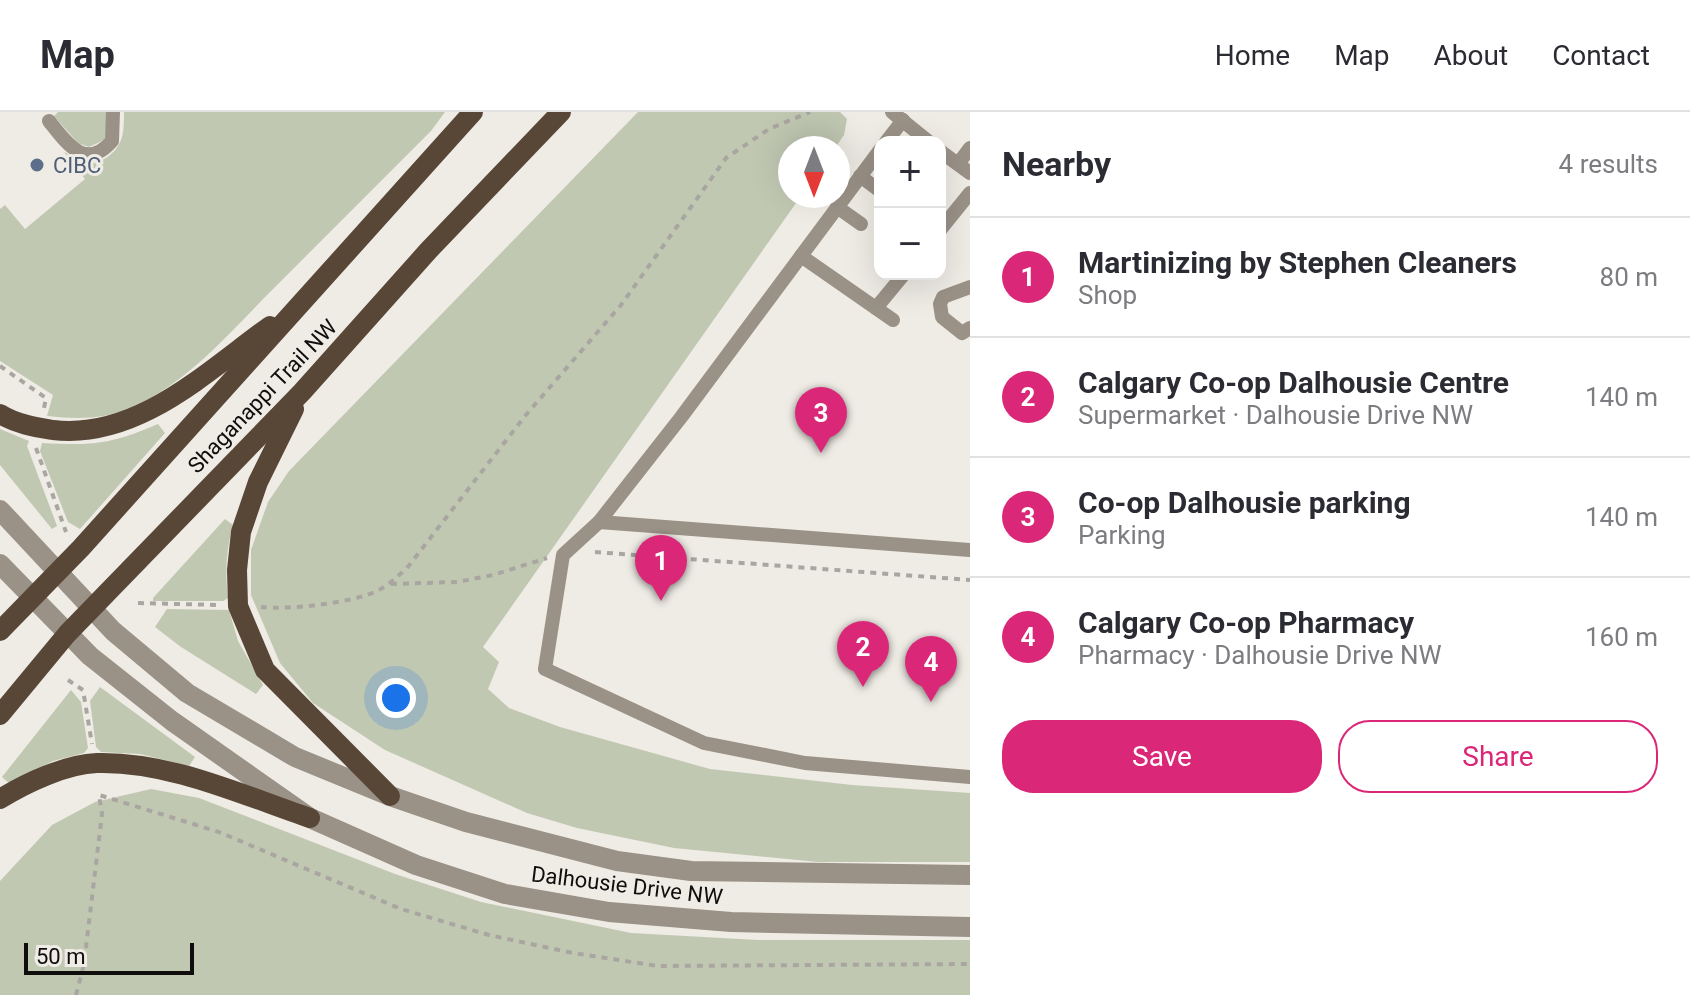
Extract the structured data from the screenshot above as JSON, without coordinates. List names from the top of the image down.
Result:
{
  "streets": {
    "main road": ["Shaganappi Trail NW"],
    "street": ["Dalhousie Drive NW"]
  },
  "crossings": [
    ["Shaganappi Trail NW", "Dalhousie Drive NW"]
  ],
  "places": ["CIBC"],
  "scale_bar": "50 m",
  "north": "bottom",
  "page": {
    "header": "Map",
    "nav": [
      "Home",
      "Map",
      "About",
      "Contact"
    ],
    "heading": ["Nearby", "4 results"],
    "map_buttons": ["+", "−"],
    "list": [
      {
        "mark": "1",
        "name": "Martinizing by Stephen Cleaners",
        "note": "Shop",
        "value": "80 m"
      },
      {
        "mark": "2",
        "name": "Calgary Co-op Dalhousie Centre",
        "note": "Supermarket · Dalhousie Drive NW",
        "value": "140 m"
      },
      {
        "mark": "3",
        "name": "Co-op Dalhousie parking",
        "note": "Parking",
        "value": "140 m"
      },
      {
        "mark": "4",
        "name": "Calgary Co-op Pharmacy",
        "note": "Pharmacy · Dalhousie Drive NW",
        "value": "160 m"
      }
    ],
    "pins": [
      "3",
      "1",
      "2",
      "4"
    ],
    "buttons": ["Save", "Share"],
    "scale": "50 m"
  }
}
